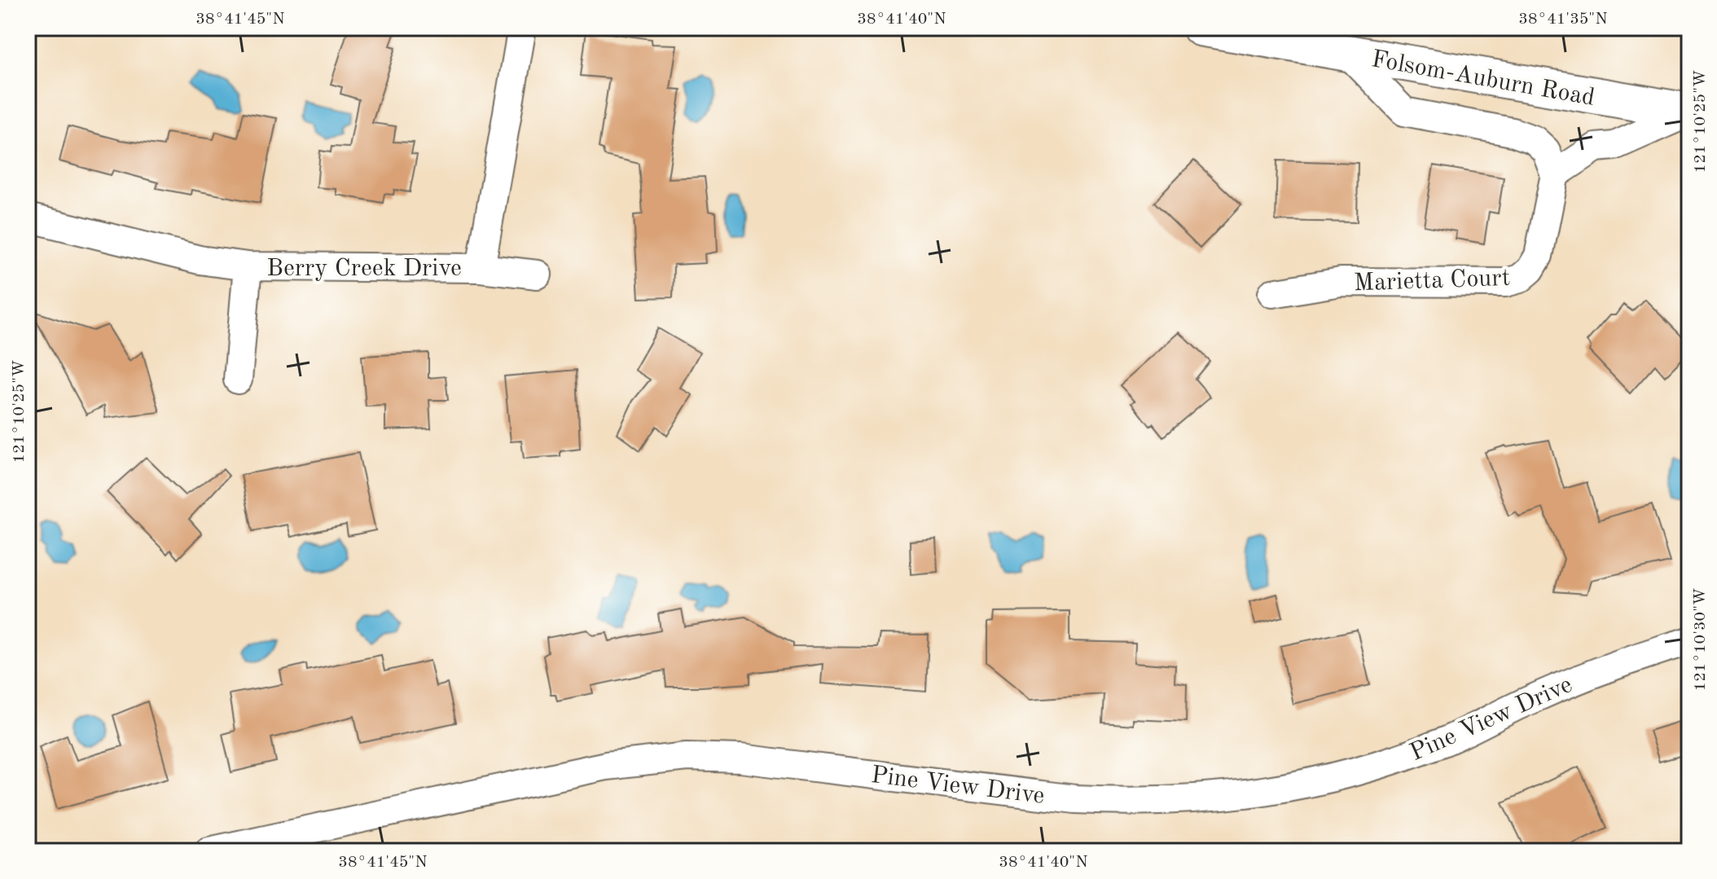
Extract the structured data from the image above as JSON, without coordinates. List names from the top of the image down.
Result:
{
  "streets": {
    "main road": ["Folsom-Auburn Road"],
    "street": ["Berry Creek Drive", "Marietta Court", "Pine View Drive"]
  },
  "coordinates": [
    "38°41'45\"N",
    "38°41'40\"N",
    "38°41'35\"N",
    "121°10'25\"W",
    "121°10'30\"W"
  ]
}
